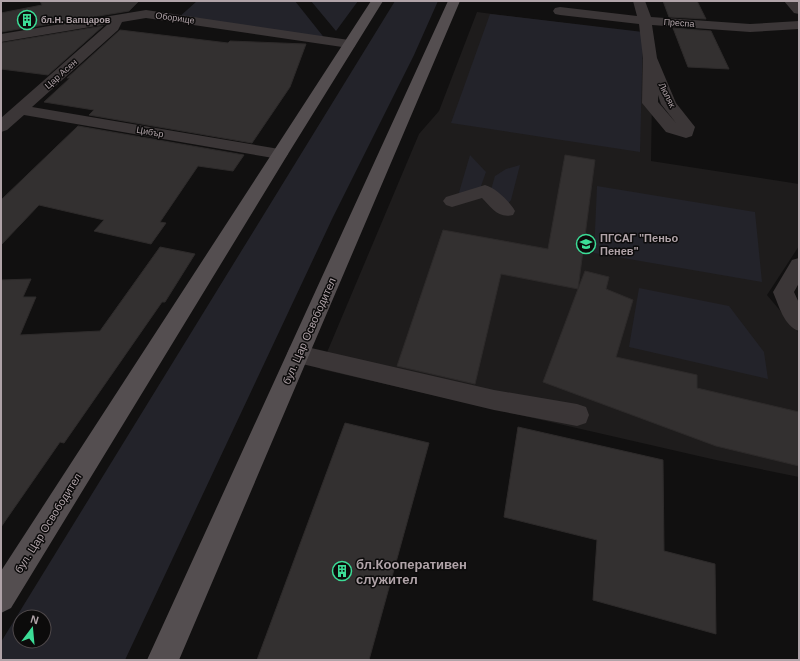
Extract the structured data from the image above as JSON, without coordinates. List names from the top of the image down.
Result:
{
  "streets": {
    "main road": ["бул. Цар Освободител"],
    "street": [
      "Оборище",
      "Преспа",
      "Цар Асен",
      "Цибър"
    ]
  },
  "crossings": [
    ["Оборище", "Цар Асен"],
    ["Оборище", "бул. Цар Освободител"],
    ["Цар Асен", "Цибър"],
    ["Цибър", "бул. Цар Освободител"]
  ],
  "places": {
    "building": ["бл.Н. Вапцаров", "бл.Кооперативен служител"],
    "school or university": ["ПГСАГ \"Пеньо Пенев\""]
  },
  "north": "top"
}
